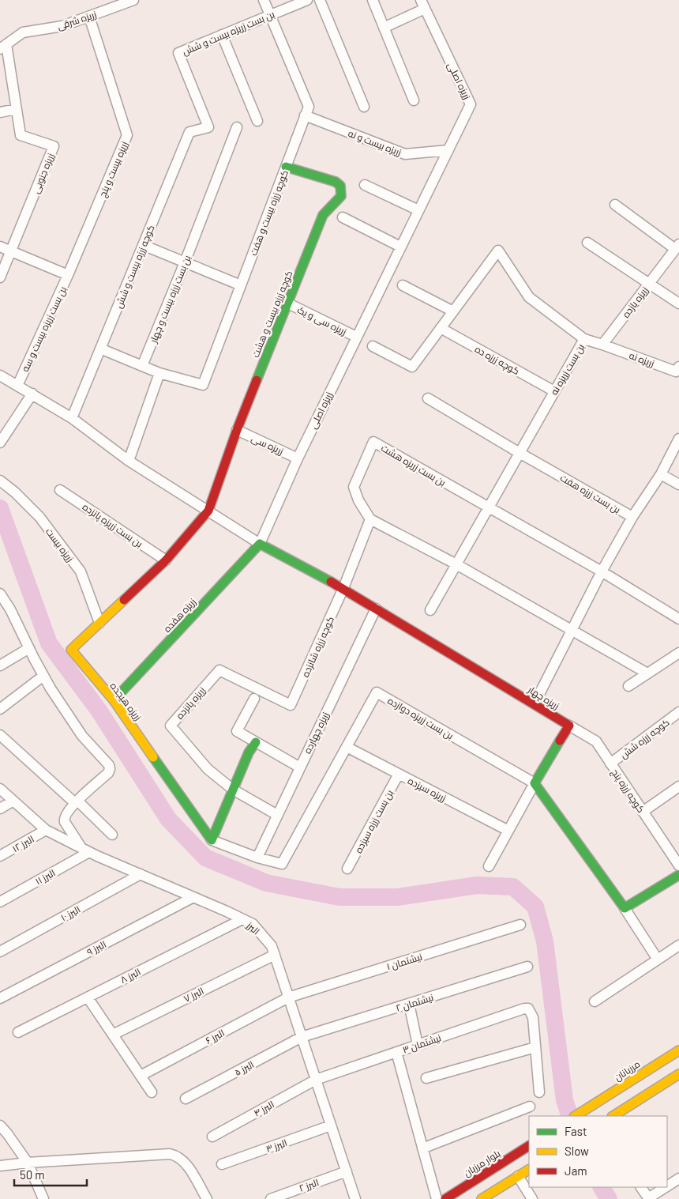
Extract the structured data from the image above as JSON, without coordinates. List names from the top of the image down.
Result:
{
  "streets": {
    "street": [
      "زریزه شرقی",
      "بن بست زریزه بیست و شش",
      "زریزه اصلی",
      "زریزه بیست و نه",
      "زریزه بیست و پنج",
      "زریزه جنوبی",
      "کوچه زرزه بیست و هفت",
      "کوچه زرزه بیست و شش",
      "بن بست زرزه بیست و چهار",
      "زریزه یازده",
      "کوچه زرزه بیست و هشت",
      "زریزه سی و یک",
      "بن بست زریزه بیست و سه",
      "زریزه نه",
      "کوچه زرزه ده",
      "بن بست زریزه نه",
      "زریزه سی",
      "بن بست زریزه هشت",
      "بن بست زرزه هفت",
      "بن بست زریزه پانزده",
      "زریزه بیست",
      "زریزه هفده",
      "کوچه زرزه شانزده",
      "زریزه چهار",
      "زریزه هیجده",
      "زریزه پانزده",
      "بن بست زریزه دوازده",
      "زریزه چهارده",
      "کوچه زرزه شش",
      "زریزه سیزده",
      "کوچه زرزه پنج",
      "بن بست زرزه سیزده",
      "البرز ۱۲",
      "البرز ۱۱",
      "البرز ۱۰",
      "البرز",
      "البرز ۹",
      "نيشتمان ۱",
      "البرز ۸",
      "البرز ۷",
      "نيشتمان ۲",
      "البرز ۶",
      "نيشتمان ۳",
      "البرز ۵",
      "مرزبانان",
      "البرز ۴",
      "البرز ۳",
      "بلوار مرزبان",
      "البرز ۲"
    ]
  },
  "crossings": [
    ["زریزه شرقی", "زریزه بیست و پنج"],
    ["زریزه شرقی", "زریزه جنوبی"],
    ["بن بست زریزه بیست و شش", "کوچه زرزه بیست و هفت"],
    ["بن بست زریزه بیست و شش", "کوچه زرزه بیست و شش"],
    ["زریزه اصلی", "زریزه بیست و نه"],
    ["زریزه اصلی", "زریزه سی و یک"],
    ["زریزه اصلی", "زریزه سی"],
    ["زریزه اصلی", "زریزه هفده"],
    ["زریزه اصلی", "زریزه چهار"],
    ["زریزه بیست و نه", "کوچه زرزه بیست و هفت"],
    ["زریزه بیست و پنج", "بن بست زریزه بیست و سه"],
    ["زریزه جنوبی", "بن بست زریزه بیست و سه"],
    ["کوچه زرزه بیست و هفت", "کوچه زرزه بیست و هشت"],
    ["زریزه یازده", "زریزه نه"],
    ["کوچه زرزه بیست و هشت", "زریزه سی و یک"],
    ["کوچه زرزه بیست و هشت", "زریزه سی"],
    ["کوچه زرزه بیست و هشت", "زریزه هیجده"],
    ["کوچه زرزه ده", "بن بست زریزه نه"],
    ["بن بست زریزه نه", "بن بست زریزه هشت"],
    ["بن بست زریزه نه", "بن بست زرزه هفت"],
    ["بن بست زریزه هشت", "بن بست زرزه هفت"],
    ["بن بست زریزه هشت", "کوچه زرزه شانزده"],
    ["بن بست زرزه هفت", "زریزه چهار"],
    ["بن بست زریزه پانزده", "زریزه هیجده"],
    ["زریزه بیست", "زریزه هیجده"],
    ["زریزه هفده", "زریزه چهار"],
    ["زریزه هفده", "زریزه هیجده"],
    ["کوچه زرزه شانزده", "زریزه چهار"],
    ["کوچه زرزه شانزده", "زریزه پانزده"],
    ["زریزه چهار", "زریزه چهارده"],
    ["زریزه چهار", "کوچه زرزه پنج"],
    ["زریزه هیجده", "بن بست زریزه دوازده"],
    ["زریزه پانزده", "زریزه چهارده"],
    ["بن بست زریزه دوازده", "زریزه چهارده"],
    ["بن بست زریزه دوازده", "زریزه سیزده"],
    ["کوچه زرزه شش", "کوچه زرزه پنج"],
    ["زریزه سیزده", "بن بست زرزه سیزده"],
    ["البرز ۱۲", "البرز"],
    ["البرز ۱۱", "البرز"],
    ["البرز ۱۰", "البرز"],
    ["البرز", "البرز ۹"],
    ["البرز", "نيشتمان ۱"],
    ["البرز", "البرز ۸"],
    ["البرز", "البرز ۷"],
    ["البرز", "نيشتمان ۲"],
    ["البرز", "البرز ۶"],
    ["البرز", "نيشتمان ۳"],
    ["البرز", "البرز ۵"],
    ["البرز", "البرز ۴"],
    ["البرز", "البرز ۳"],
    ["البرز", "البرز ۲"],
    ["نيشتمان ۱", "البرز ۶"],
    ["نيشتمان ۲", "البرز ۵"],
    ["نيشتمان ۳", "البرز ۴"]
  ],
  "legend": ["Fast", "Slow", "Jam"],
  "scale_bar": "50 m"
}
